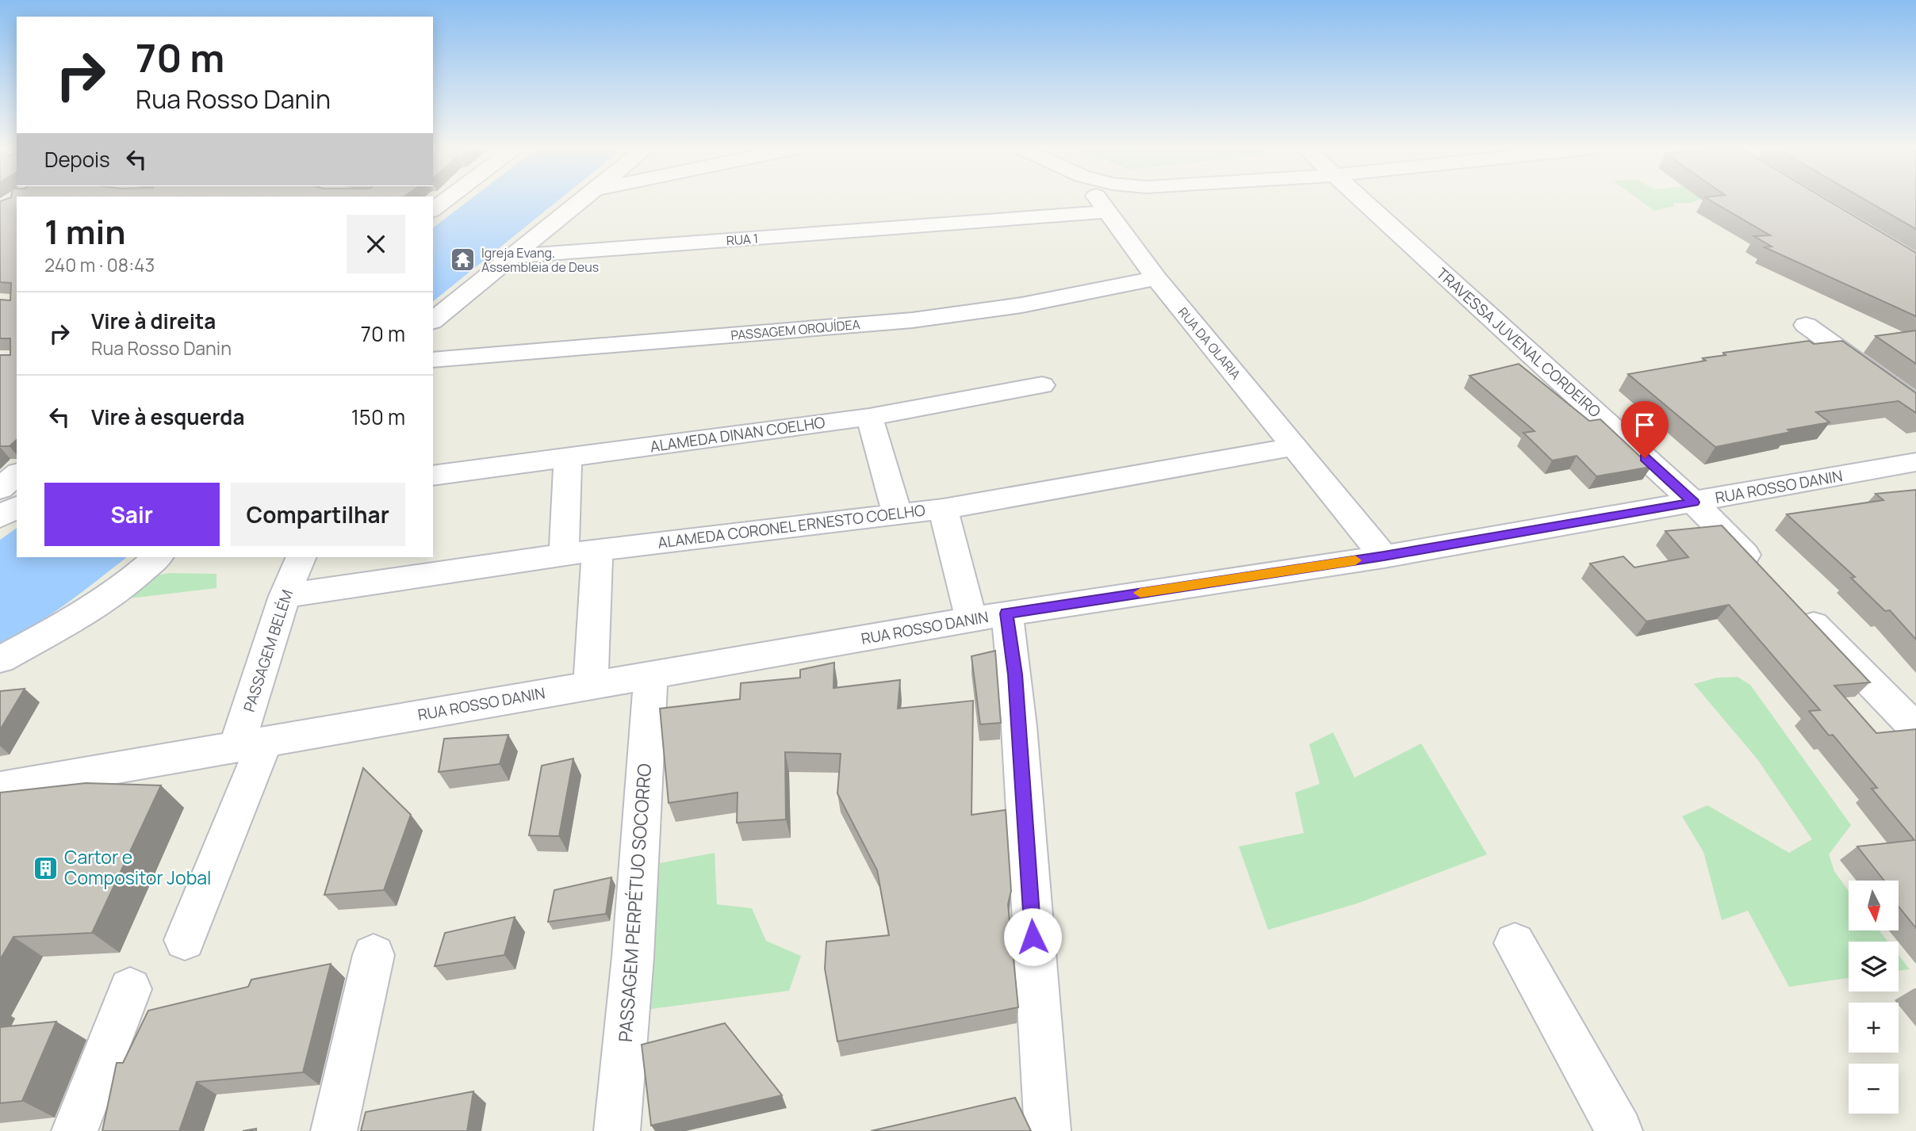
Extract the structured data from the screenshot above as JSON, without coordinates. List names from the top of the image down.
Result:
{
  "streets": {
    "street": [
      "RUA 1",
      "PASSAGEM ORQUÍDEA",
      "TRAVESSA JUVENAL CORDEIRO",
      "RUA DA OLARIA",
      "ALAMEDA DINAN COELHO",
      "RUA ROSSO DANIN",
      "ALAMEDA CORONEL ERNESTO COELHO",
      "PASSAGEM BELÉM",
      "PASSAGEM PERPÉTUO SOCORRO"
    ]
  },
  "crossings": [
    ["RUA 1", "RUA DA OLARIA"],
    ["PASSAGEM ORQUÍDEA", "RUA DA OLARIA"],
    ["TRAVESSA JUVENAL CORDEIRO", "RUA ROSSO DANIN"],
    ["RUA DA OLARIA", "RUA ROSSO DANIN"],
    ["RUA DA OLARIA", "ALAMEDA CORONEL ERNESTO COELHO"],
    ["RUA ROSSO DANIN", "PASSAGEM BELÉM"],
    ["RUA ROSSO DANIN", "PASSAGEM PERPÉTUO SOCORRO"],
    ["ALAMEDA CORONEL ERNESTO COELHO", "PASSAGEM BELÉM"]
  ],
  "places": {
    "temple": ["Igreja Evang. Assembleia de Deus"],
    "building": ["Cartor e Compositor Jobal"]
  },
  "north": "bottom",
  "page": {
    "turn": ["70 m", "Rua Rosso Danin"],
    "then": "Depois",
    "heading": ["1 min", "240 m · 08:43"],
    "list": [
      {
        "name": "Vire à direita",
        "note": "Rua Rosso Danin",
        "value": "70 m"
      },
      {
        "name": "Vire à esquerda",
        "value": "150 m"
      }
    ],
    "buttons": ["Sair", "Compartilhar"],
    "map_buttons": ["+", "−"]
  }
}
